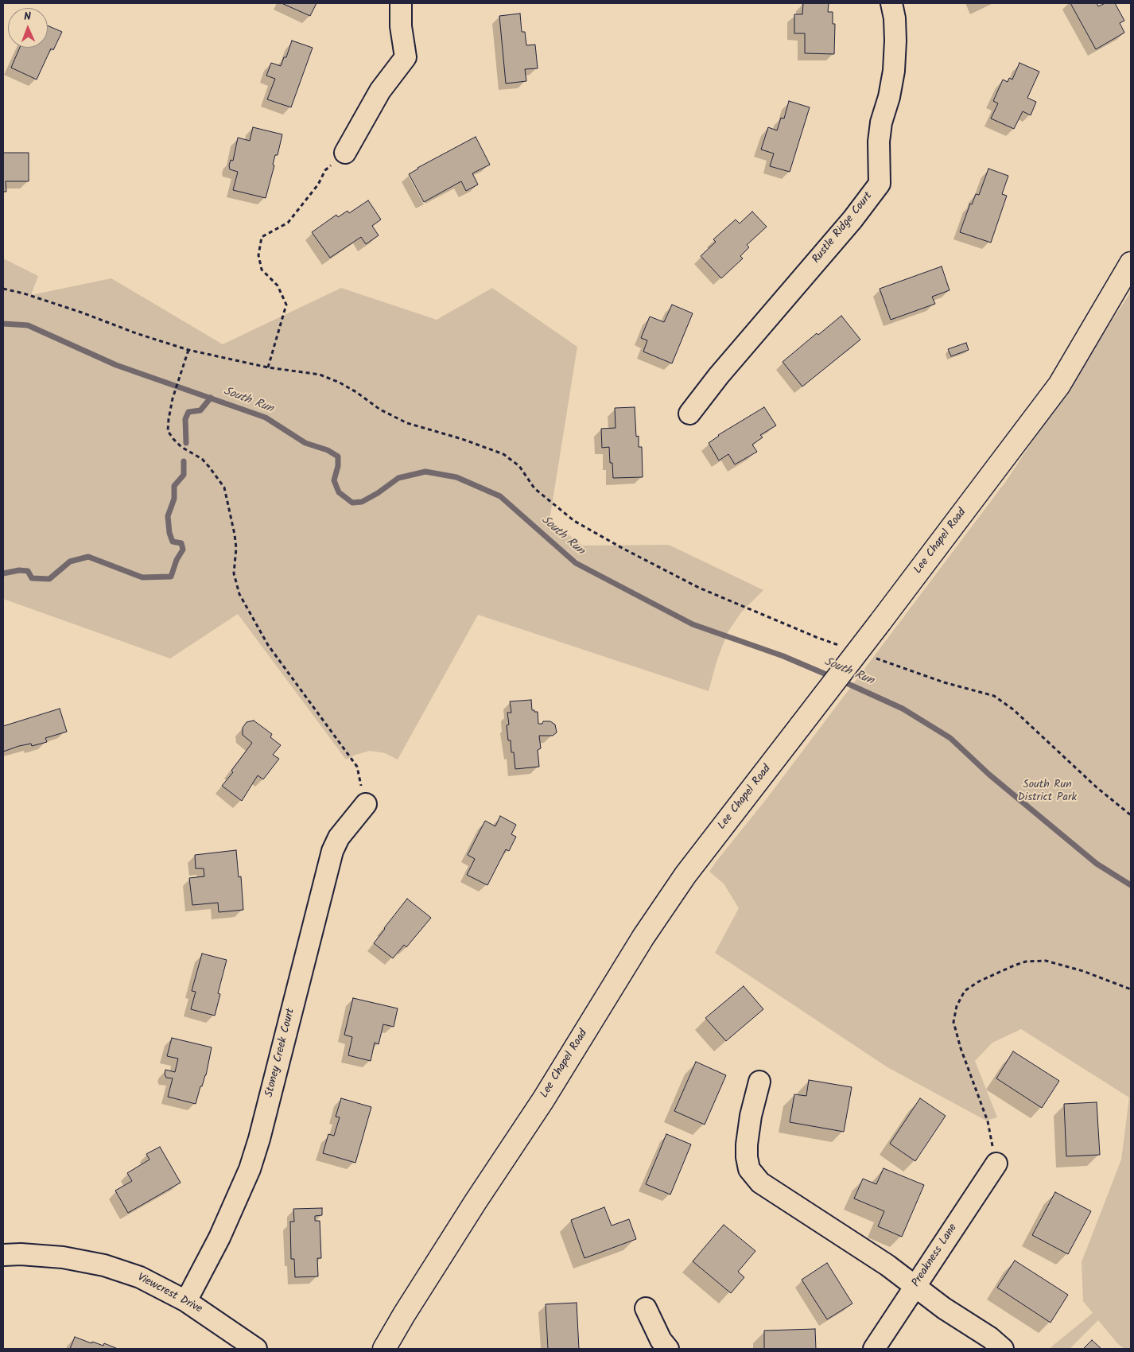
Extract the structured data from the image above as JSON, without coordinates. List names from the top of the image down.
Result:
{
  "streets": {
    "main road": ["Lee Chapel Road"],
    "street": [
      "Rustle Ridge Court",
      "Stoney Creek Court",
      "Preakness Lane",
      "Viewcrest Drive"
    ]
  },
  "crossings": [
    ["Stoney Creek Court", "Viewcrest Drive"]
  ],
  "water": ["South Run"],
  "parks": ["South Run District Park"],
  "north": "top"
}
